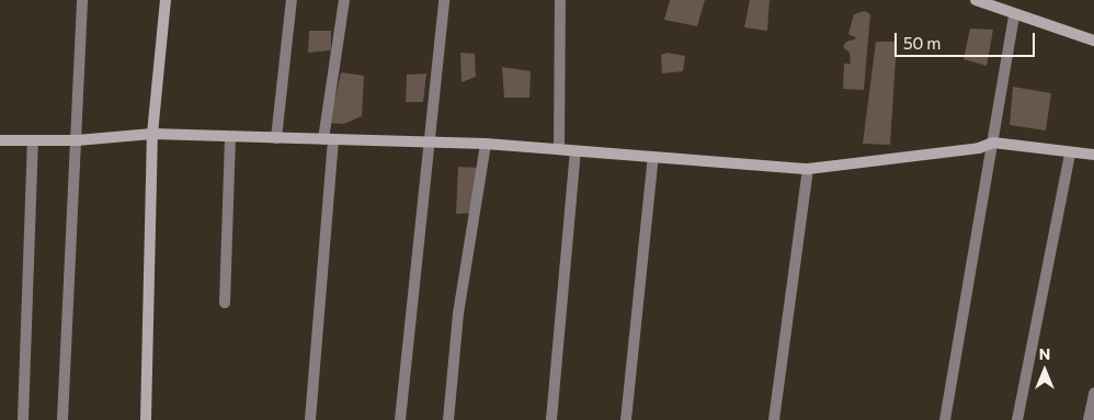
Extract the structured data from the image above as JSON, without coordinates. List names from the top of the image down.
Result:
{
  "scale_bar": "50 m",
  "north": "top"
}
